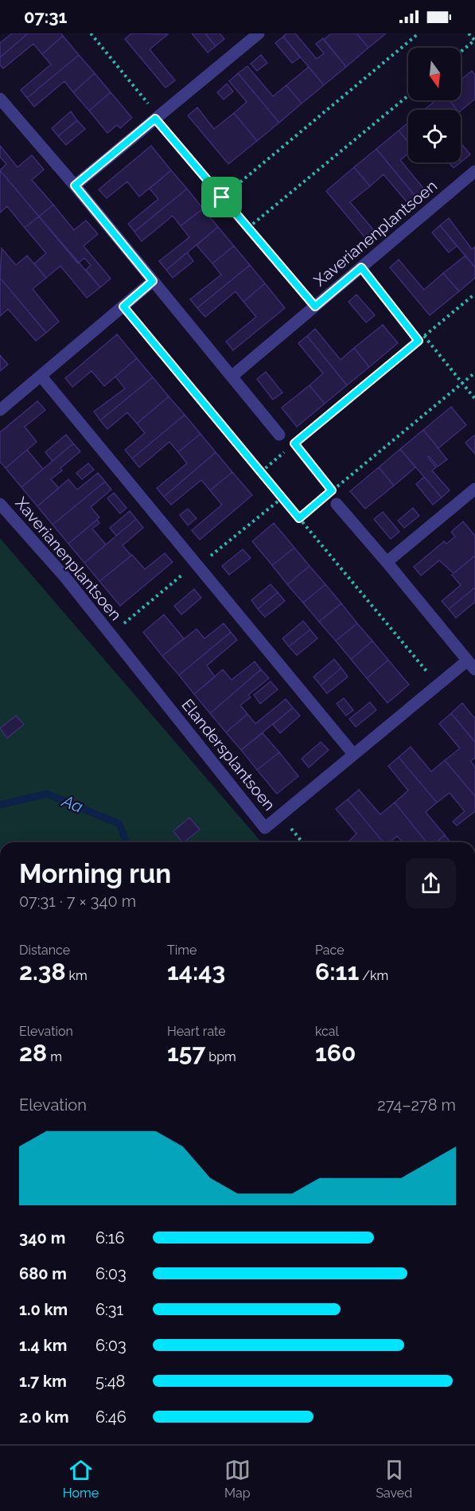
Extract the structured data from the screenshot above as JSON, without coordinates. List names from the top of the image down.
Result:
{
  "streets": {
    "street": ["Xaverianenplantsoen", "Elandersplantsoen"]
  },
  "crossings": [
    ["Xaverianenplantsoen", "Elandersplantsoen"]
  ],
  "water": ["Aa"],
  "north": "bottom",
  "page": {
    "status": "07:31",
    "heading": ["Morning run", "07:31 · 7 × 340 m"],
    "stats": [
      ["Distance", "2.38 km"],
      ["Time", "14:43"],
      ["Pace", "6:11 /km"],
      ["Elevation", "28 m"],
      ["Heart rate", "157 bpm"],
      ["kcal", "160"]
    ],
    "chart": ["Elevation", "274–278 m"],
    "list": [
      {
        "name": "340 m",
        "note": "6:16"
      },
      {
        "name": "680 m",
        "note": "6:03"
      },
      {
        "name": "1.0 km",
        "note": "6:31"
      },
      {
        "name": "1.4 km",
        "note": "6:03"
      },
      {
        "name": "1.7 km",
        "note": "5:48"
      },
      {
        "name": "2.0 km",
        "note": "6:46"
      }
    ],
    "tabs": ["Home", "Map", "Saved"]
  }
}
